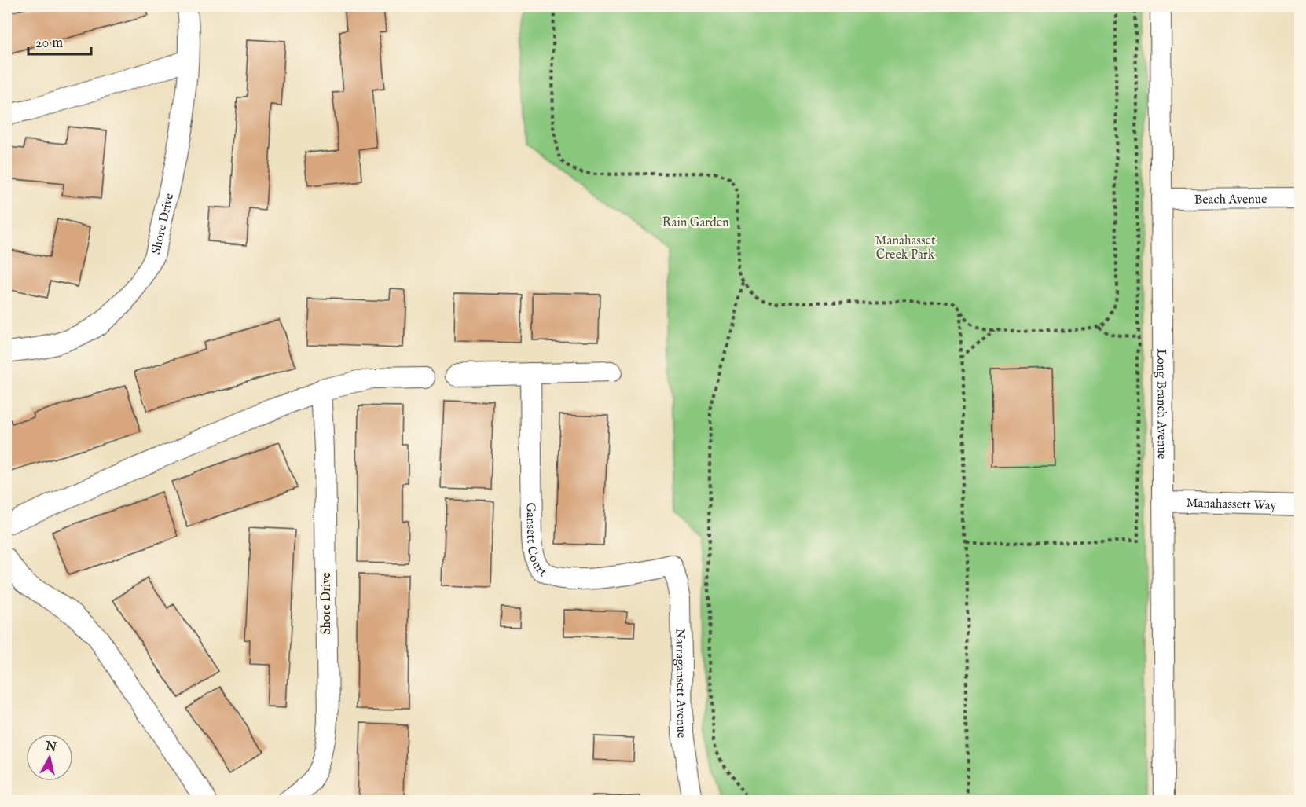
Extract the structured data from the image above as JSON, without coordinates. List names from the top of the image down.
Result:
{
  "streets": {
    "street": [
      "Beach Avenue",
      "Shore Drive",
      "Long Branch Avenue",
      "Manahassett Way",
      "Gansett Court",
      "Narragansett Avenue"
    ]
  },
  "crossings": [
    ["Beach Avenue", "Long Branch Avenue"],
    ["Long Branch Avenue", "Manahassett Way"],
    ["Gansett Court", "Narragansett Avenue"]
  ],
  "parks": ["Rain Garden", "Manahasset Creek Park"],
  "scale_bar": "20 m",
  "north": "top"
}
